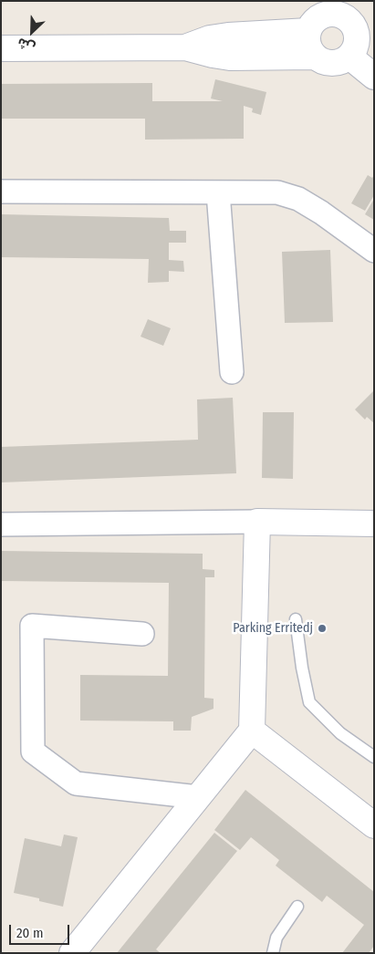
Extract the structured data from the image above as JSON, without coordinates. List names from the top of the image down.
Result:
{
  "places": ["Parking Erritedj"],
  "scale_bar": "20 m",
  "north": "bottom left"
}
